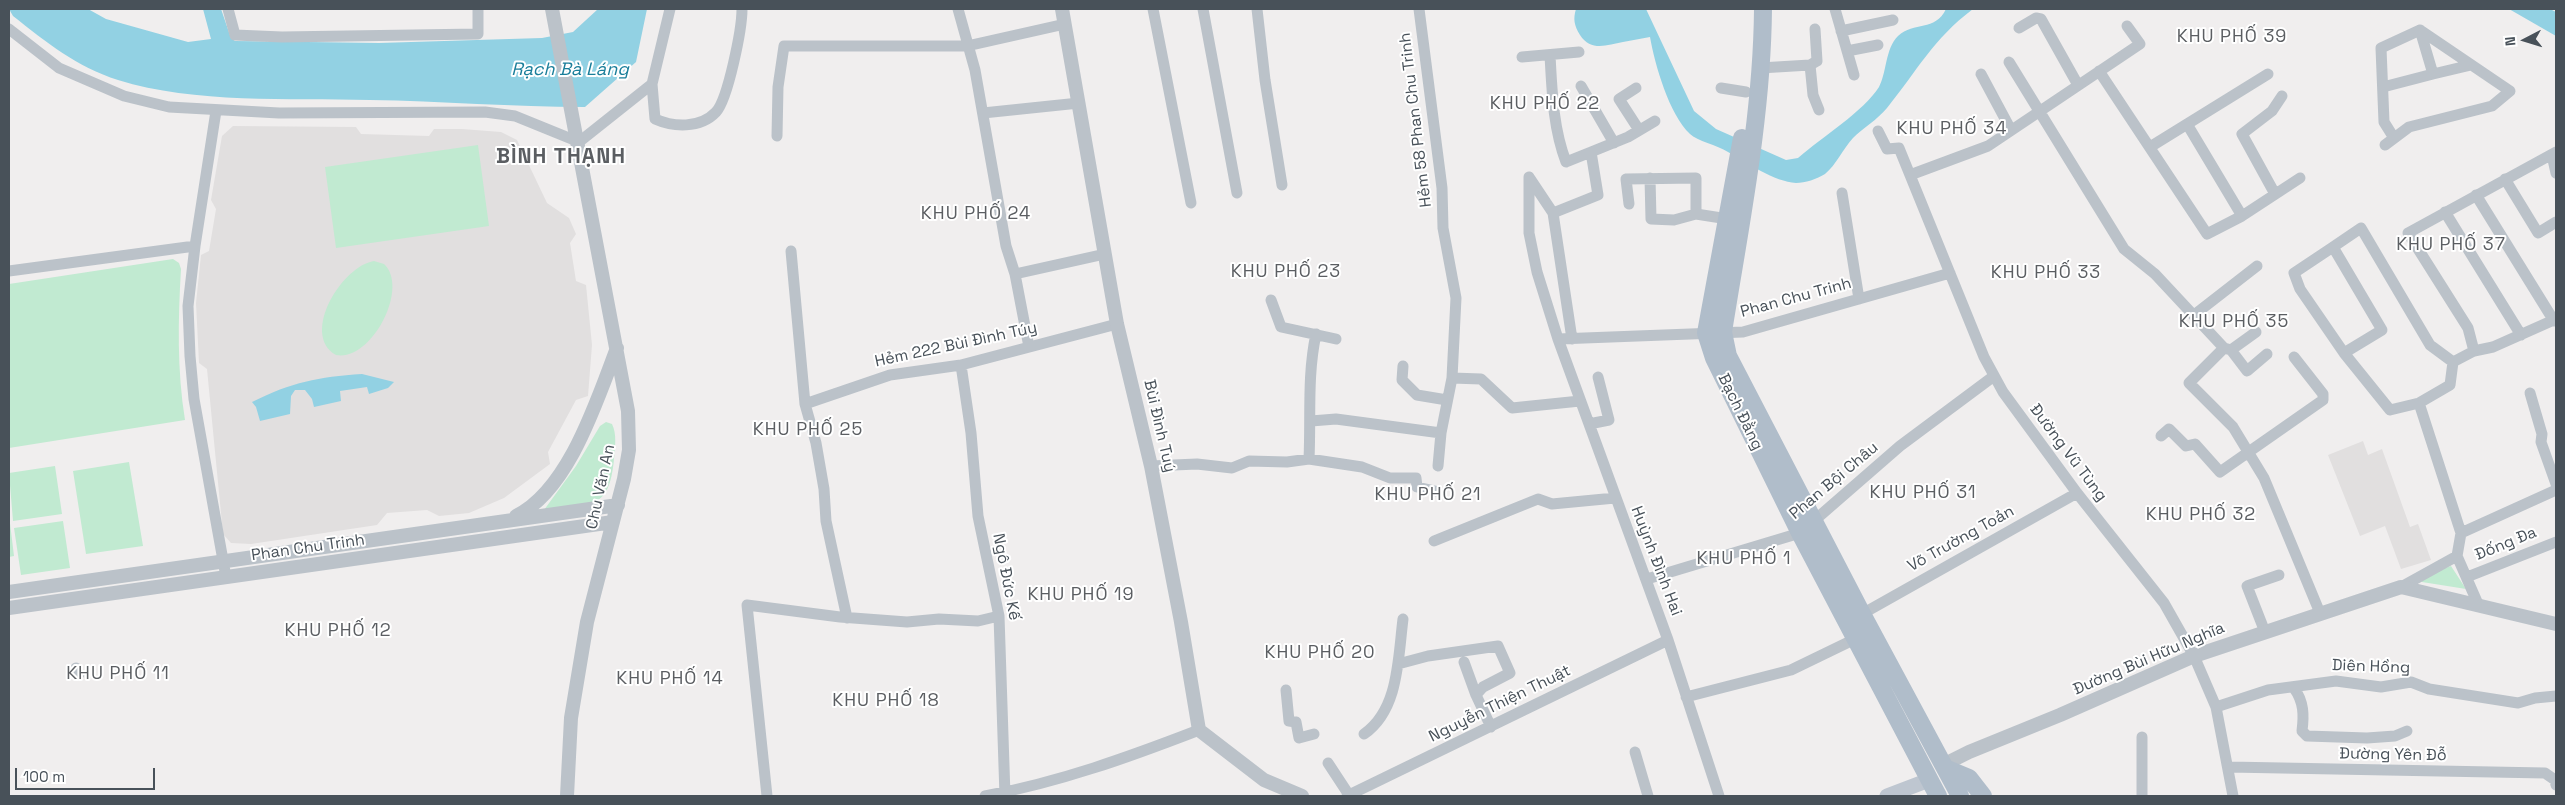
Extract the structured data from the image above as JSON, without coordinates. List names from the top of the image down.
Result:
{
  "streets": {
    "main road": ["Bạch Đằng"],
    "street": [
      "Hẻm 58 Phan Chu Trinh",
      "Phan Chu Trinh",
      "Hẻm 222 Bùi Đình Túy",
      "Bùi Đình Tuý",
      "Đường Vũ Tùng",
      "Phan Bội Châu",
      "Chu Văn An",
      "Võ Trường Toản",
      "Đống Đa",
      "Huỳnh Đình Hai",
      "Ngô Đức Kế",
      "Đường Bùi Hữu Nghĩa",
      "Diên Hồng",
      "Nguyễn Thiện Thuật",
      "Đường Yên Đỗ"
    ]
  },
  "crossings": [
    ["Phan Chu Trinh", "Bạch Đằng"],
    ["Phan Chu Trinh", "Đường Vũ Tùng"],
    ["Phan Chu Trinh", "Chu Văn An"],
    ["Phan Chu Trinh", "Huỳnh Đình Hai"],
    ["Hẻm 222 Bùi Đình Túy", "Bùi Đình Tuý"],
    ["Hẻm 222 Bùi Đình Túy", "Ngô Đức Kế"],
    ["Bạch Đằng", "Phan Bội Châu"],
    ["Bạch Đằng", "Võ Trường Toản"],
    ["Bạch Đằng", "Đường Bùi Hữu Nghĩa"],
    ["Đường Vũ Tùng", "Phan Bội Châu"],
    ["Đường Vũ Tùng", "Võ Trường Toản"],
    ["Đường Vũ Tùng", "Đường Bùi Hữu Nghĩa"],
    ["Đường Vũ Tùng", "Diên Hồng"],
    ["Đường Vũ Tùng", "Đường Yên Đỗ"],
    ["Phan Bội Châu", "Huỳnh Đình Hai"],
    ["Huỳnh Đình Hai", "Nguyễn Thiện Thuật"]
  ],
  "districts": [
    "KHU PHỐ 39",
    "KHU PHỐ 22",
    "KHU PHỐ 34",
    "BÌNH THẠNH",
    "KHU PHỐ 24",
    "KHU PHỐ 37",
    "KHU PHỐ 23",
    "KHU PHỐ 33",
    "KHU PHỐ 35",
    "KHU PHỐ 25",
    "KHU PHỐ 31",
    "KHU PHỐ 21",
    "KHU PHỐ 32",
    "KHU PHỐ 1",
    "KHU PHỐ 19",
    "KHU PHỐ 12",
    "KHU PHỐ 20",
    "KHU PHỐ 11",
    "KHU PHỐ 14",
    "KHU PHỐ 18"
  ],
  "water": ["Rạch Bà Láng"],
  "scale_bar": "100 m",
  "north": "left"
}
